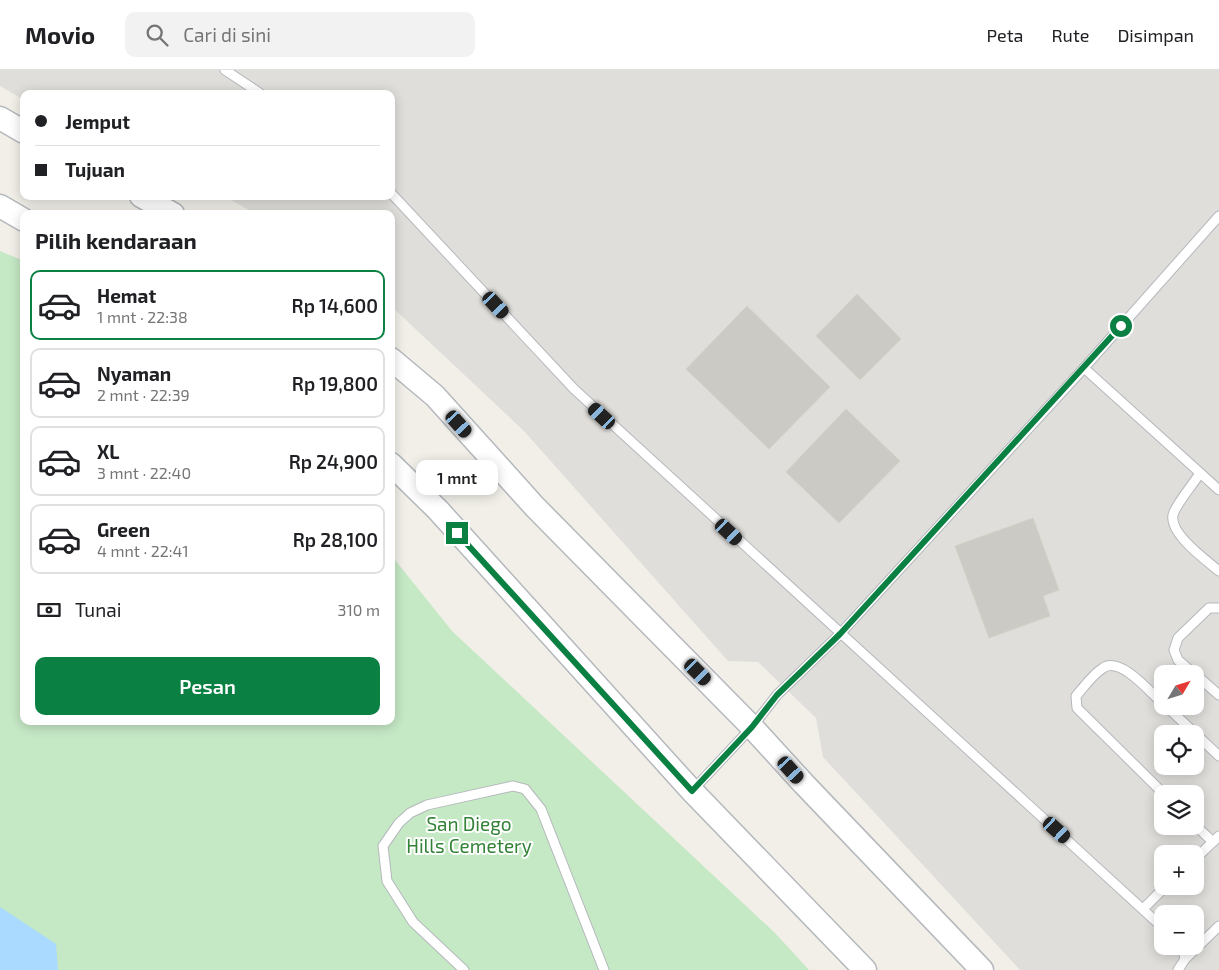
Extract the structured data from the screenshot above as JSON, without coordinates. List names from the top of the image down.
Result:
{
  "parks": ["San Diego Hills Cemetery"],
  "north": "top right",
  "page": {
    "header": "Movio",
    "search": "Cari di sini",
    "nav": ["Peta", "Rute", "Disimpan"],
    "banner": ["Jemput", "Tujuan"],
    "heading": "Pilih kendaraan",
    "list": [
      {
        "name": "Hemat",
        "note": "1 mnt · 22:38",
        "value": "Rp 14,600"
      },
      {
        "name": "Nyaman",
        "note": "2 mnt · 22:39",
        "value": "Rp 19,800"
      },
      {
        "name": "XL",
        "note": "3 mnt · 22:40",
        "value": "Rp 24,900"
      },
      {
        "name": "Green",
        "note": "4 mnt · 22:41",
        "value": "Rp 28,100"
      }
    ],
    "bubble": "1 mnt",
    "pay": ["Tunai", "310 m"],
    "buttons": "Pesan",
    "map_buttons": ["+", "−"]
  }
}
